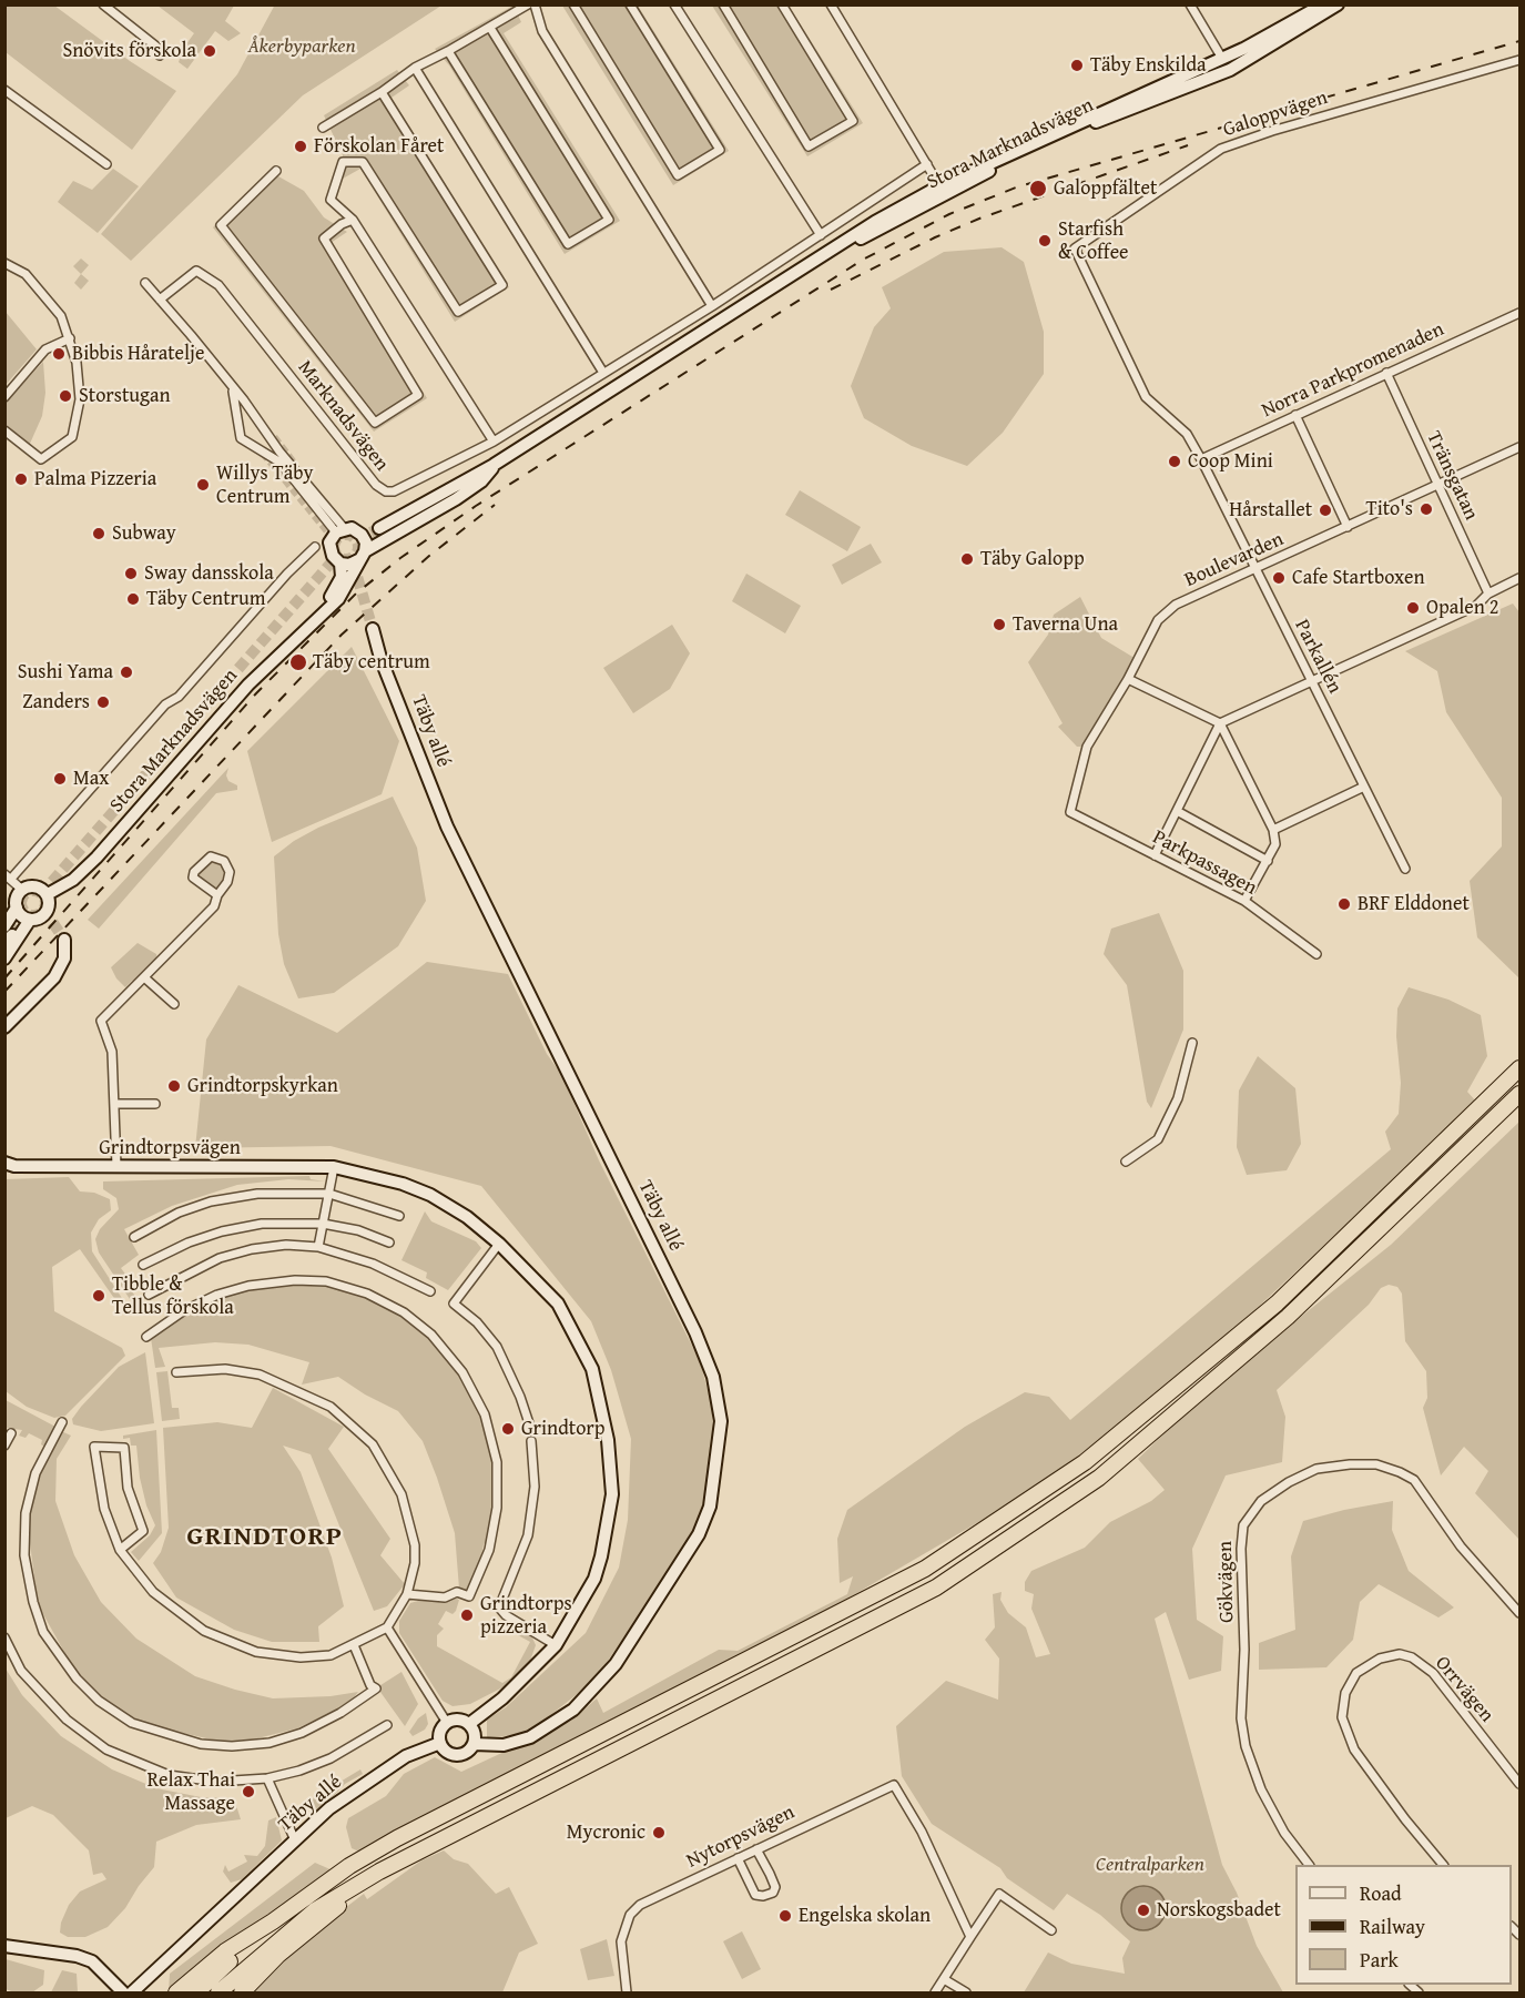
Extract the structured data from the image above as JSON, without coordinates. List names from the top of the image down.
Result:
{
  "streets": {
    "street": [
      "Galoppvägen",
      "Stora Marknadsvägen",
      "Norra Parkpromenaden",
      "Marknadsvägen",
      "Tränsgatan",
      "Boulevarden",
      "Parkallén",
      "Täby allé",
      "Parkpassagen",
      "Grindtorpsvägen",
      "Gökvägen",
      "Orrvägen",
      "Nytorpsvägen"
    ]
  },
  "crossings": [
    ["Galoppvägen", "Norra Parkpromenaden"],
    ["Galoppvägen", "Parkallén"],
    ["Norra Parkpromenaden", "Tränsgatan"],
    ["Norra Parkpromenaden", "Parkallén"],
    ["Tränsgatan", "Boulevarden"],
    ["Boulevarden", "Parkallén"],
    ["Boulevarden", "Parkpassagen"],
    ["Täby allé", "Grindtorpsvägen"]
  ],
  "districts": ["GRINDTORP"],
  "parks": ["Åkerbyparken", "Centralparken"],
  "places": [
    "Snövits förskola",
    "Täby Enskilda",
    "Förskolan Fåret",
    "Galoppfältet",
    "Starfish & Coffee",
    "Bibbis Håratelje",
    "Storstugan",
    "Coop Mini",
    "Palma Pizzeria",
    "Willys Täby Centrum",
    "Tito's",
    "Hårstallet",
    "Subway",
    "Täby Galopp",
    "Sway dansskola",
    "Cafe Startboxen",
    "Täby Centrum",
    "Opalen 2",
    "Taverna Una",
    "Täby centrum",
    "Sushi Yama",
    "Zanders",
    "Max",
    "BRF Elddonet",
    "Grindtorpskyrkan",
    "Tibble & Tellus förskola",
    "Grindtorp",
    "Grindtorps pizzeria",
    "Relax Thai Massage",
    "Mycronic",
    "Norskogsbadet",
    "Engelska skolan"
  ],
  "legend": ["Road", "Railway", "Park"]
}
